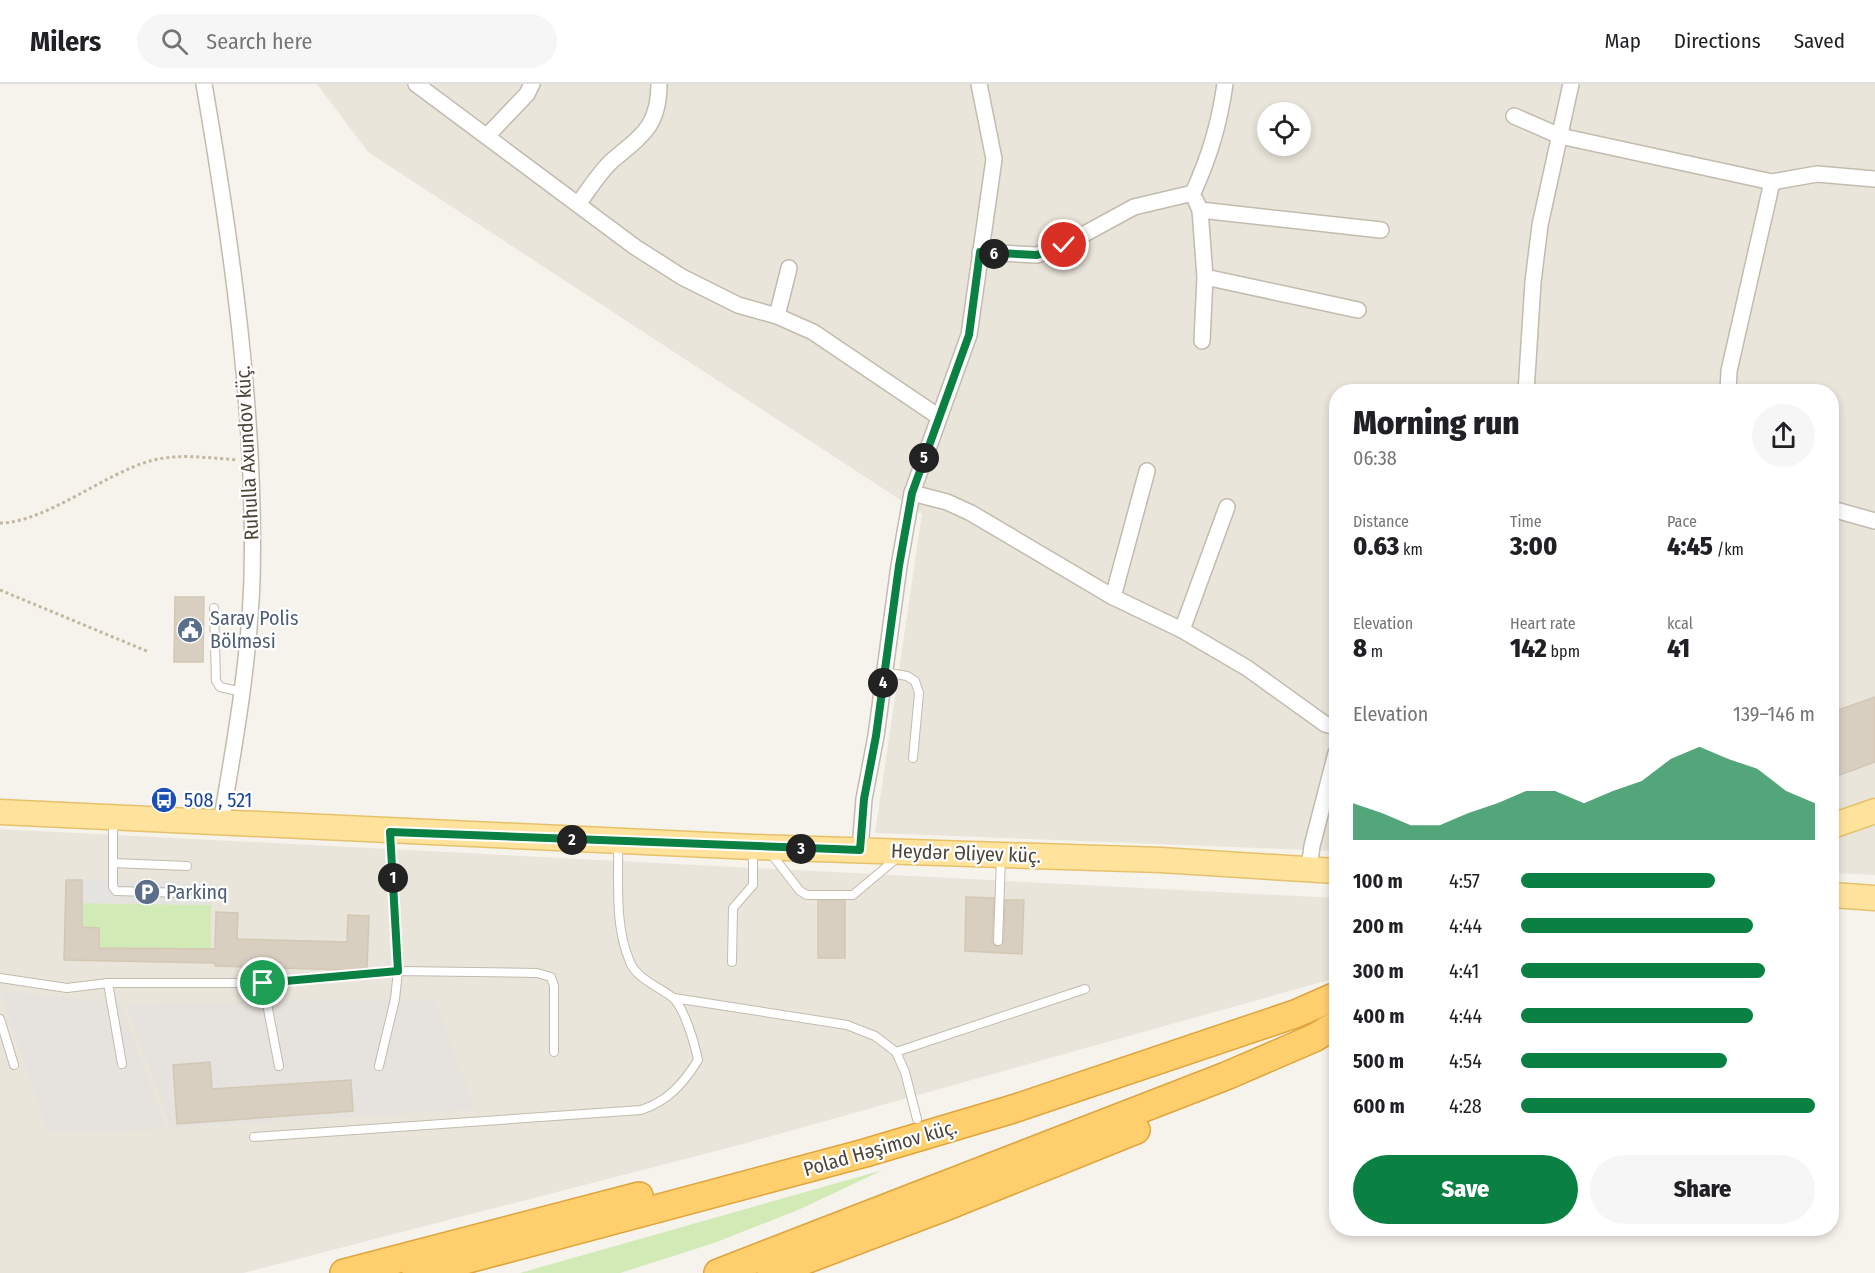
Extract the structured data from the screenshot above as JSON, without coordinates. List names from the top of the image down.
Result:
{
  "streets": {
    "highway": ["Polad Həşimov küç."],
    "main road": ["Heydər Əliyev küç."],
    "street": ["Ruhulla Axundov küç."]
  },
  "crossings": [
    ["Ruhulla Axundov küç.", "Heydər Əliyev küç."]
  ],
  "places": {
    "public building": ["Saray Polis Bölməsi"],
    "bus stop": ["508 , 521"],
    "parking": ["Parkinq"]
  },
  "page": {
    "header": "Milers",
    "search": "Search here",
    "nav": ["Map", "Directions", "Saved"],
    "pins": [
      "6",
      "5",
      "4",
      "2",
      "3",
      "1"
    ],
    "heading": ["Morning run", "06:38"],
    "stats": [
      ["Distance", "0.63 km"],
      ["Time", "3:00"],
      ["Pace", "4:45 /km"],
      ["Elevation", "8 m"],
      ["Heart rate", "142 bpm"],
      ["kcal", "41"]
    ],
    "chart": ["Elevation", "139–146 m"],
    "list": [
      {
        "name": "100 m",
        "note": "4:57"
      },
      {
        "name": "200 m",
        "note": "4:44"
      },
      {
        "name": "300 m",
        "note": "4:41"
      },
      {
        "name": "400 m",
        "note": "4:44"
      },
      {
        "name": "500 m",
        "note": "4:54"
      },
      {
        "name": "600 m",
        "note": "4:28"
      }
    ],
    "buttons": ["Save", "Share"]
  }
}
